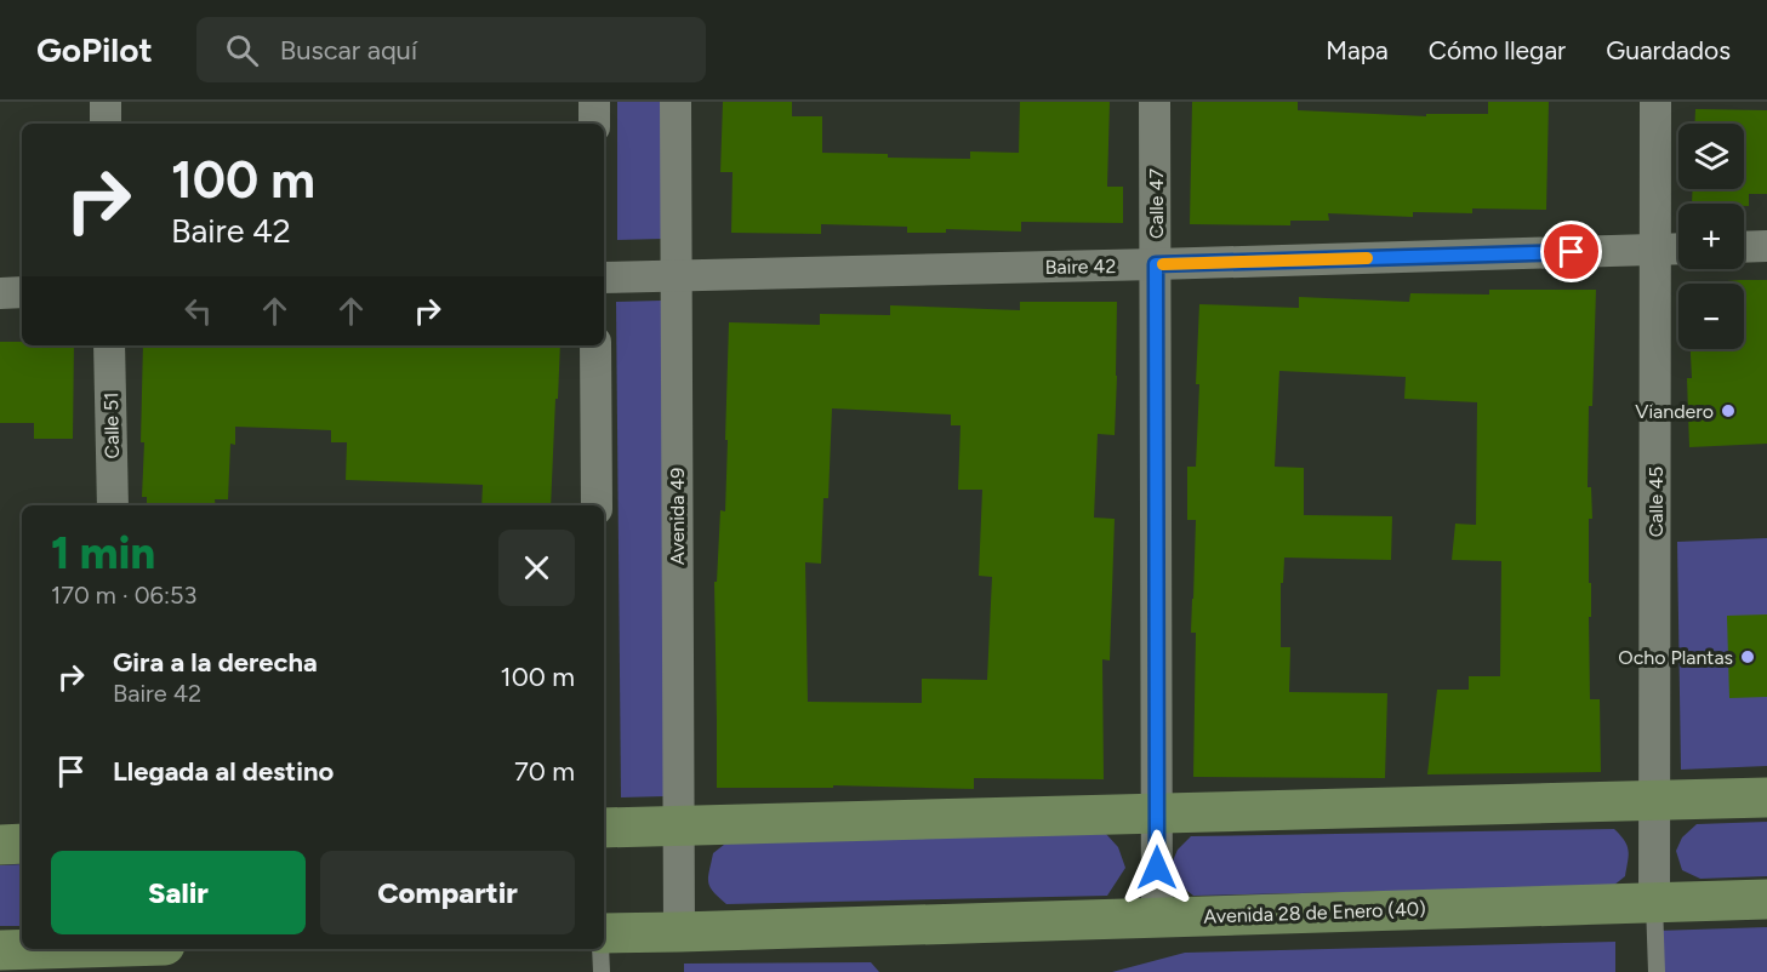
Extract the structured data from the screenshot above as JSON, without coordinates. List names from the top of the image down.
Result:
{
  "streets": {
    "main road": ["Avenida 28 de Enero (40)"],
    "street": [
      "Calle 47",
      "Baire 42",
      "Calle 51",
      "Calle 45",
      "Avenida 49"
    ]
  },
  "crossings": [
    ["Calle 47", "Baire 42"],
    ["Calle 47", "Avenida 28 de Enero (40)"],
    ["Baire 42", "Calle 45"],
    ["Baire 42", "Avenida 49"],
    ["Calle 45", "Avenida 28 de Enero (40)"],
    ["Avenida 49", "Avenida 28 de Enero (40)"]
  ],
  "places": ["Viandero", "Ocho Plantas"],
  "page": {
    "header": "GoPilot",
    "search": "Buscar aquí",
    "nav": ["Mapa", "Cómo llegar", "Guardados"],
    "map_buttons": ["+", "−"],
    "turn": ["100 m", "Baire 42"],
    "heading": ["1 min", "170 m · 06:53"],
    "list": [
      {
        "name": "Gira a la derecha",
        "note": "Baire 42",
        "value": "100 m"
      },
      {
        "name": "Llegada al destino",
        "value": "70 m"
      }
    ],
    "buttons": ["Salir", "Compartir"]
  }
}
